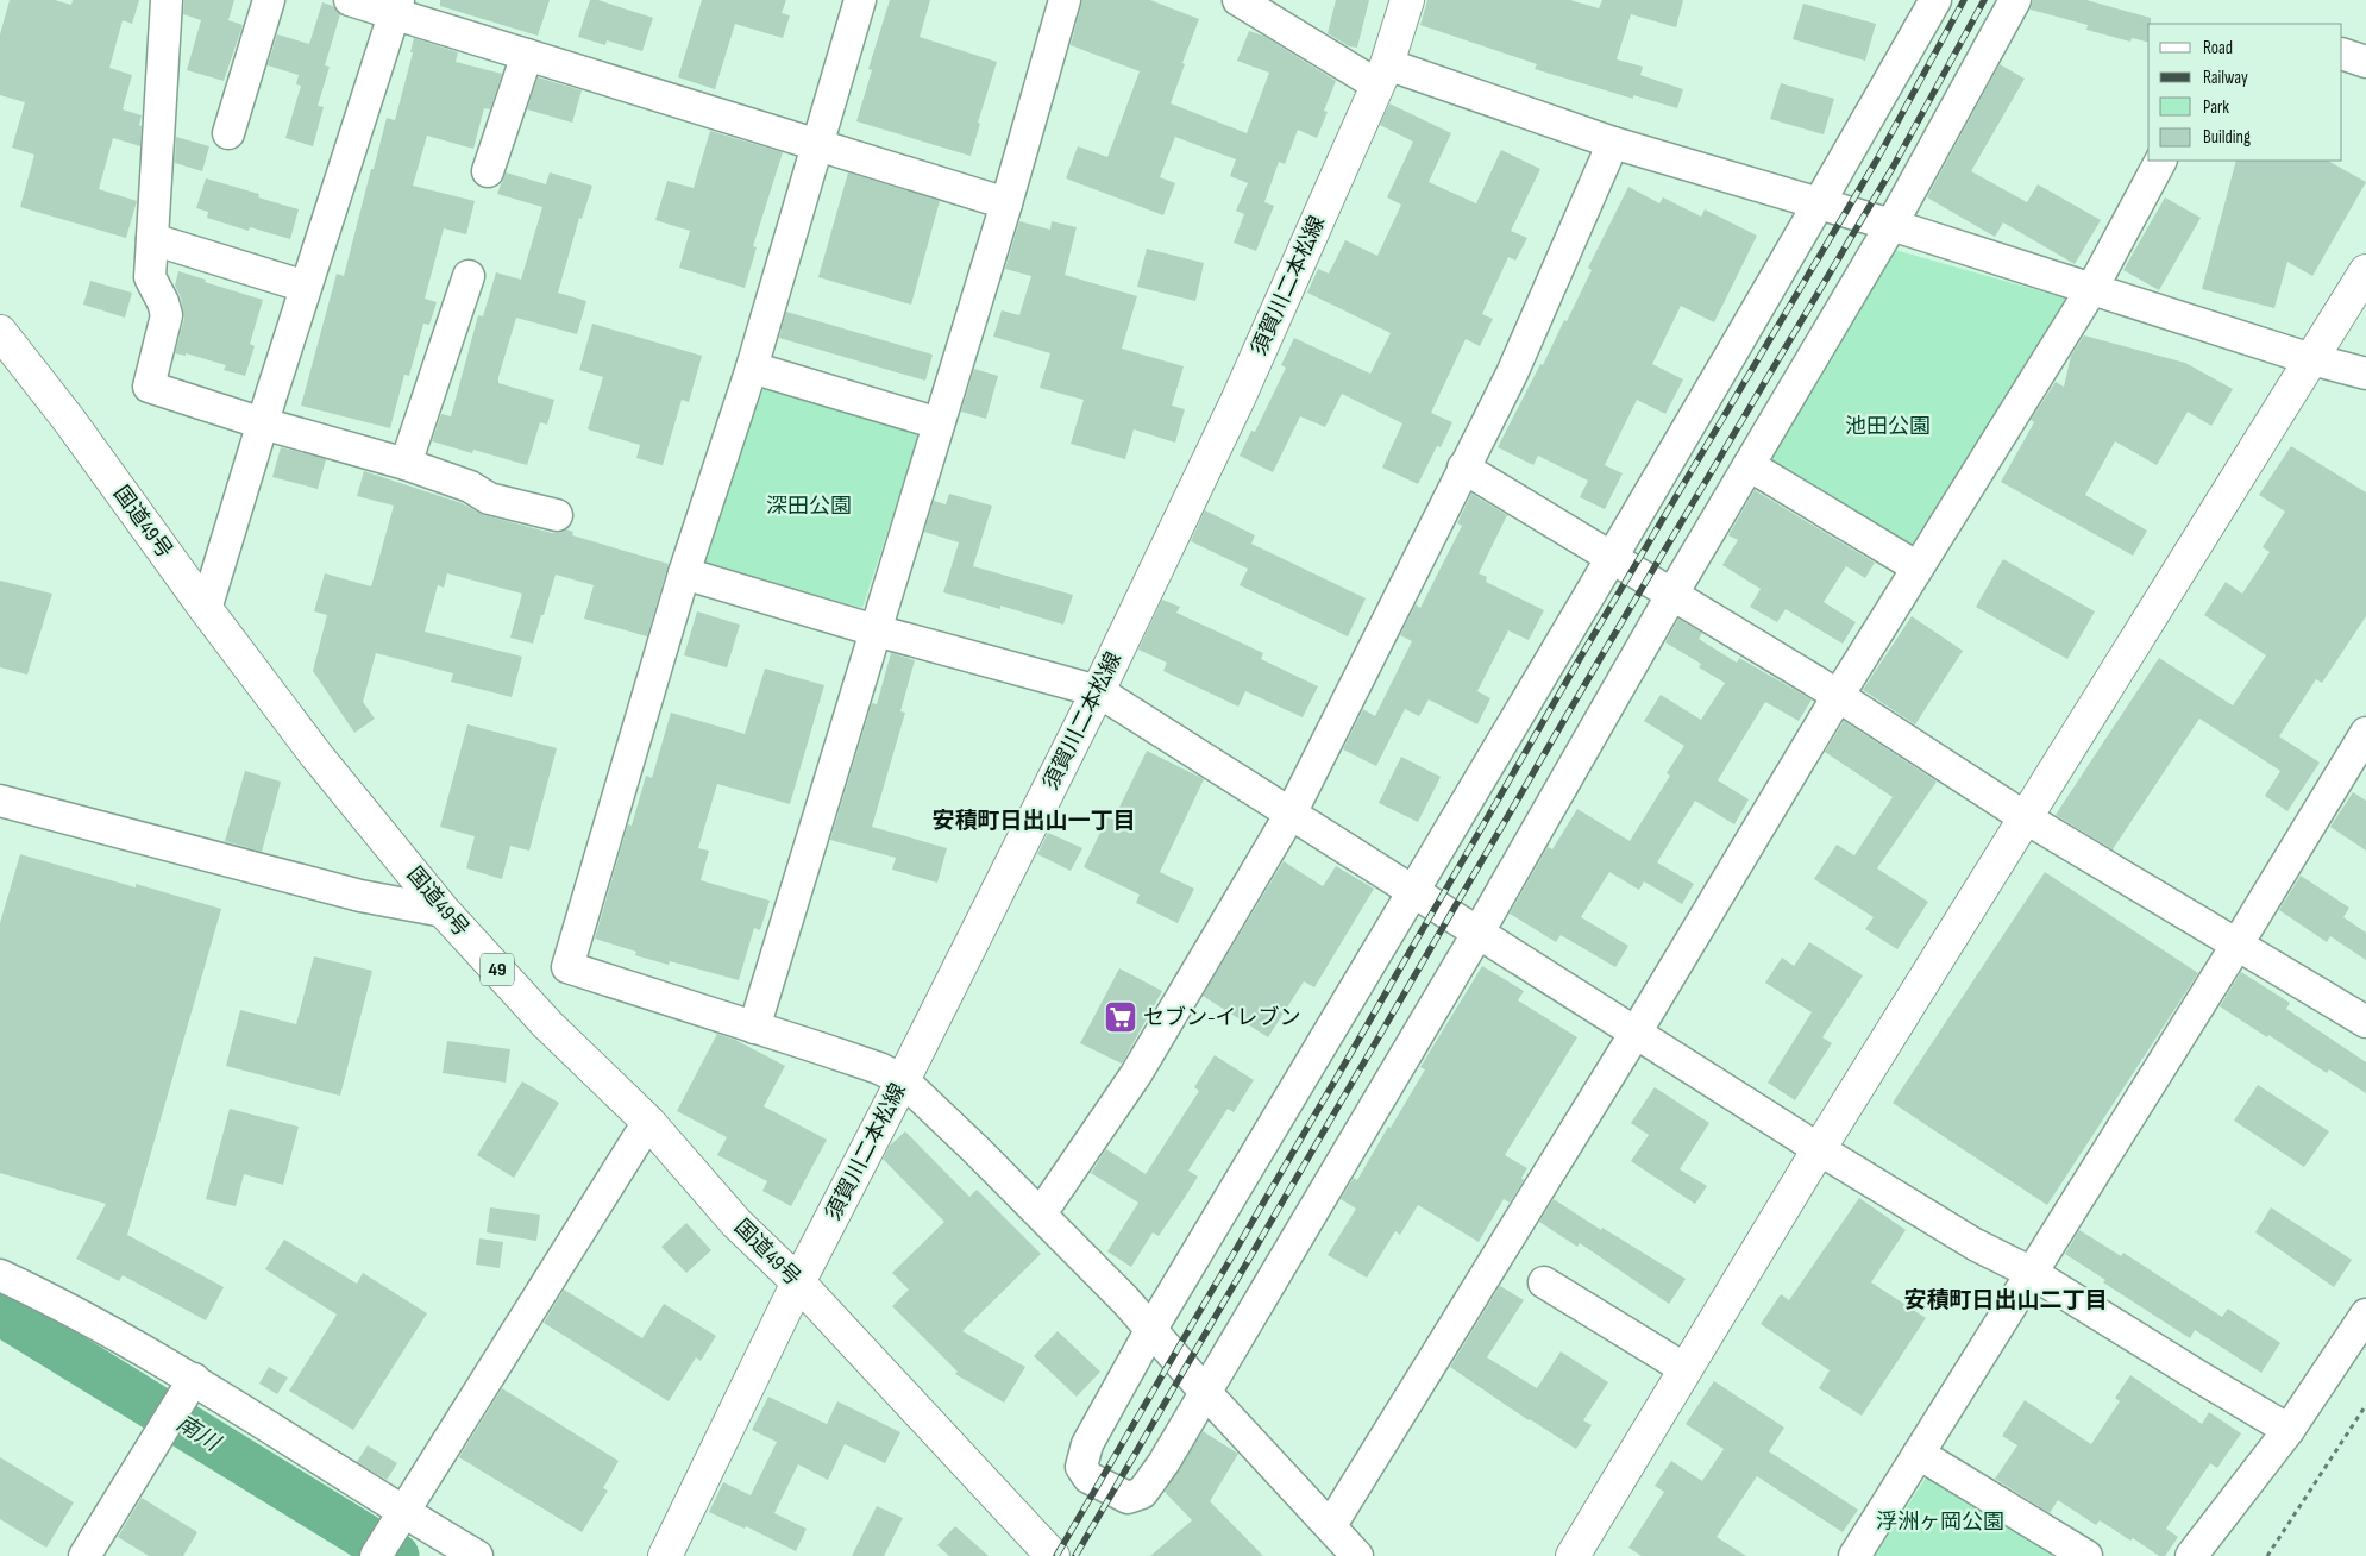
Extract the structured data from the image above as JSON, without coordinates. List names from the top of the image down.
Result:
{
  "streets": {
    "main road": ["須賀川二本松線", "国道49号", "49"]
  },
  "crossings": [
    ["須賀川二本松線", "国道49号"]
  ],
  "districts": ["安積町日出山一丁目", "安積町日出山二丁目"],
  "water": ["南川"],
  "parks": ["池田公園", "深田公園", "浮洲ヶ岡公園"],
  "places": {
    "supermarket": ["セブン-イレブン"]
  },
  "legend": [
    "Road",
    "Railway",
    "Park",
    "Building"
  ]
}
